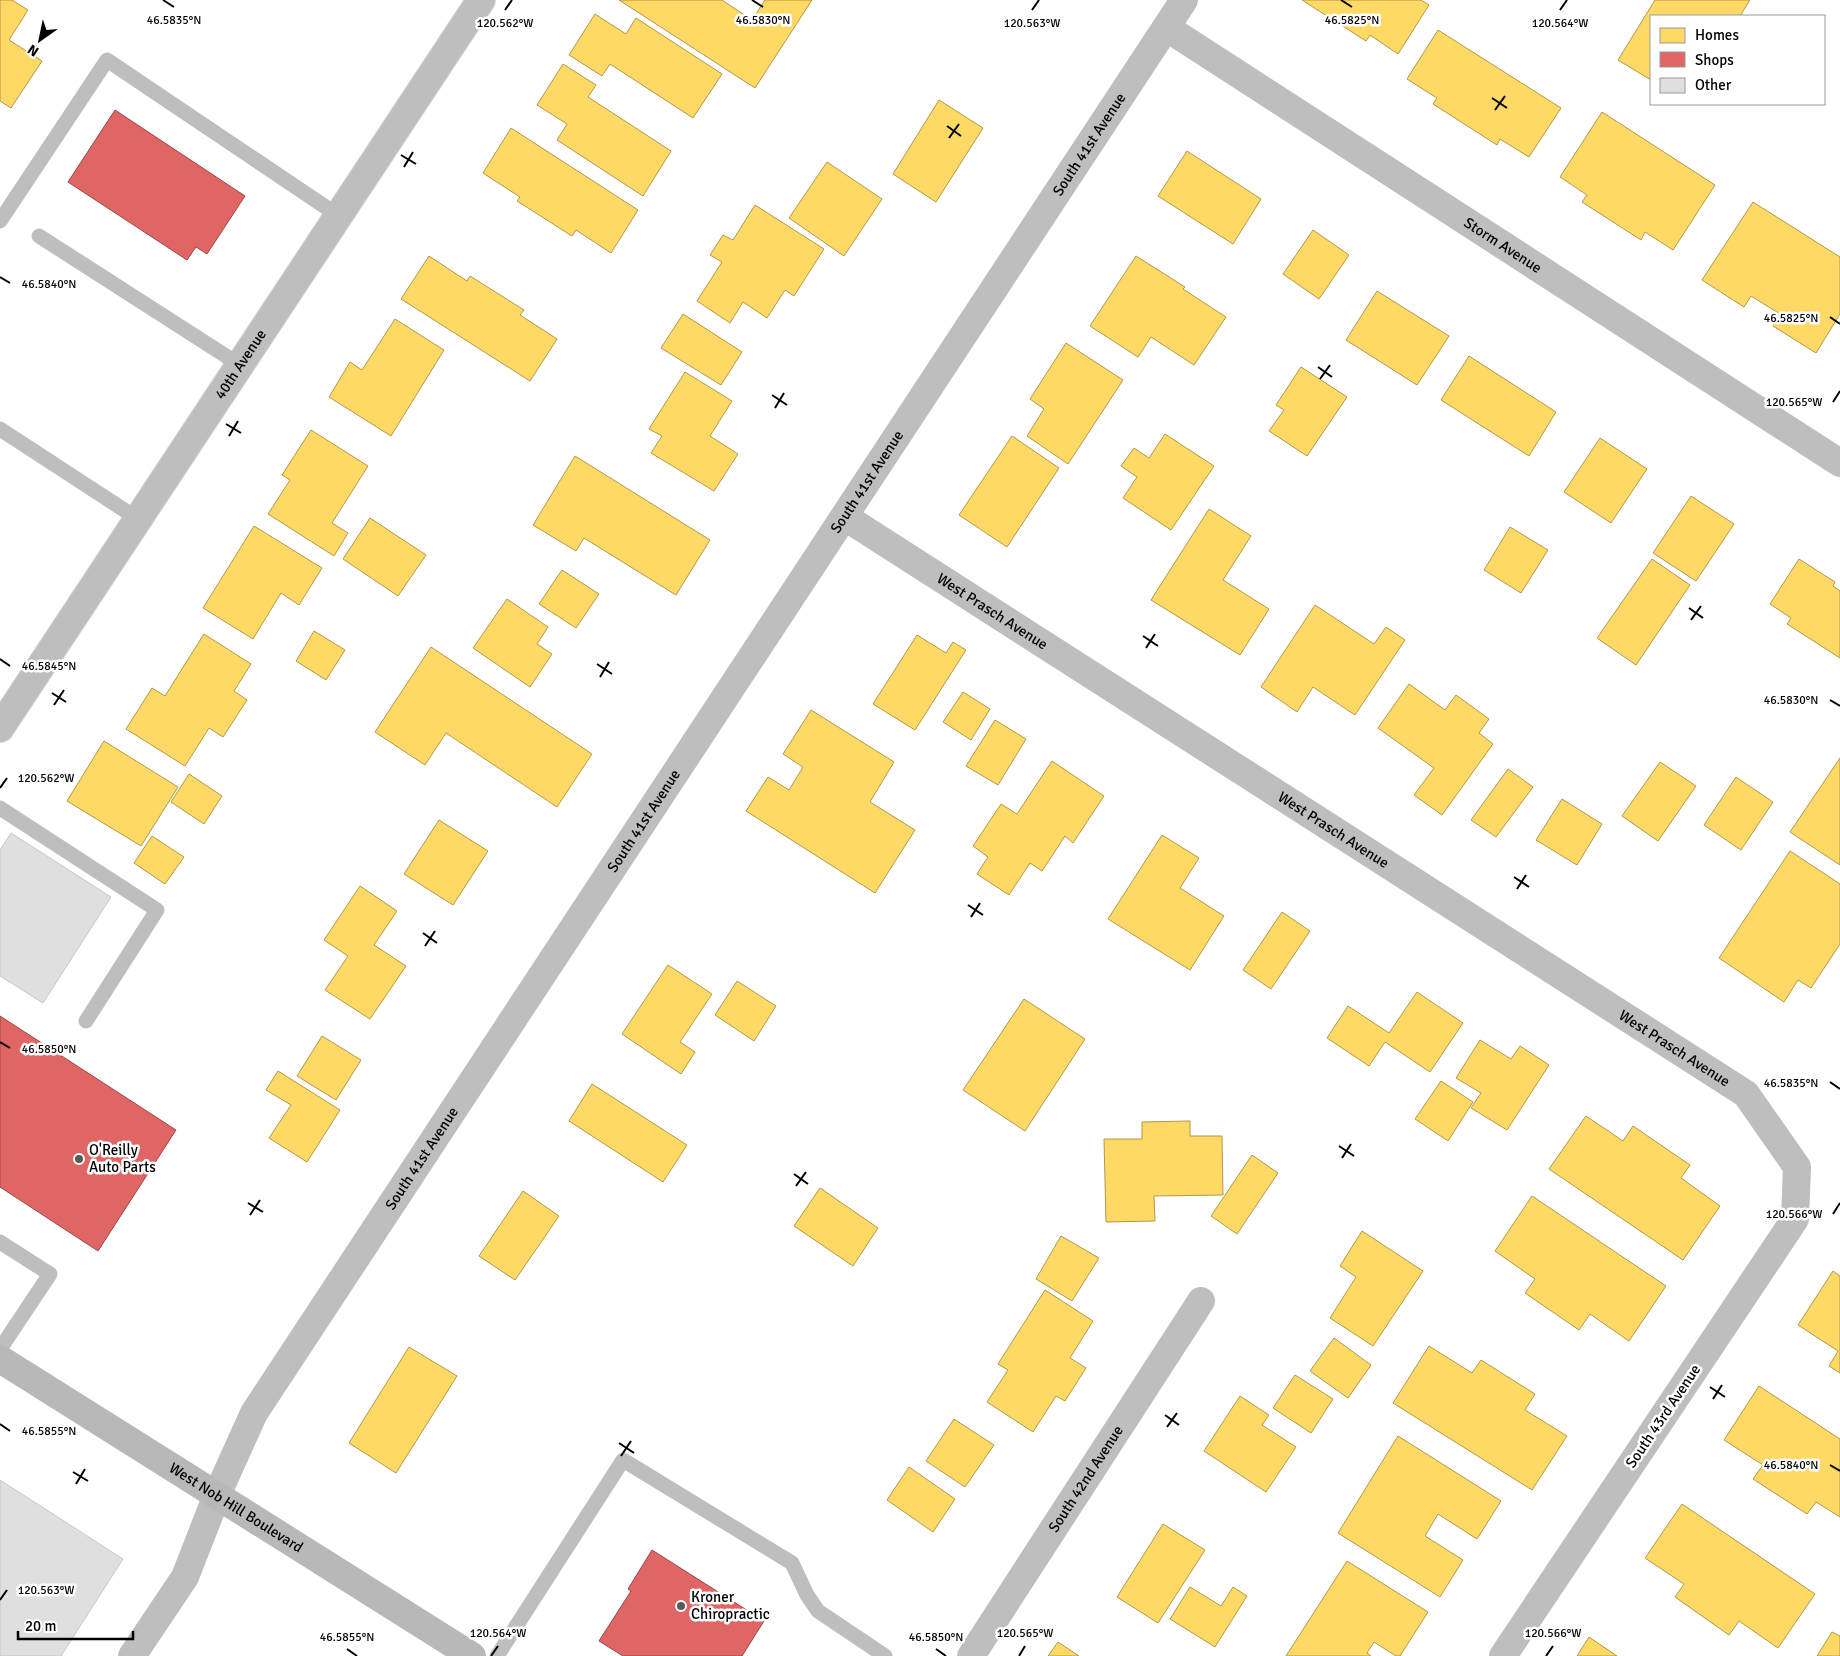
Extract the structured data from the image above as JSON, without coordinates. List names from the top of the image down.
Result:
{
  "streets": {
    "main road": ["West Nob Hill Boulevard"],
    "street": [
      "South 41st Avenue",
      "Storm Avenue",
      "40th Avenue",
      "West Prasch Avenue",
      "South 43rd Avenue",
      "South 42nd Avenue"
    ]
  },
  "crossings": [
    ["South 41st Avenue", "Storm Avenue"],
    ["South 41st Avenue", "West Prasch Avenue"],
    ["South 41st Avenue", "West Nob Hill Boulevard"],
    ["West Prasch Avenue", "South 43rd Avenue"]
  ],
  "places": ["O'Reilly Auto Parts", "Kroner Chiropractic"],
  "legend": ["Homes", "Shops", "Other"],
  "scale_bar": "20 m",
  "north": "bottom left",
  "coordinates": [
    "46.5835°N",
    "46.5830°N",
    "46.5825°N",
    "120.564°W",
    "120.562°W",
    "120.563°W",
    "46.5840°N",
    "120.565°W",
    "46.5845°N",
    "46.5850°N",
    "120.566°W",
    "46.5855°N"
  ]
}
